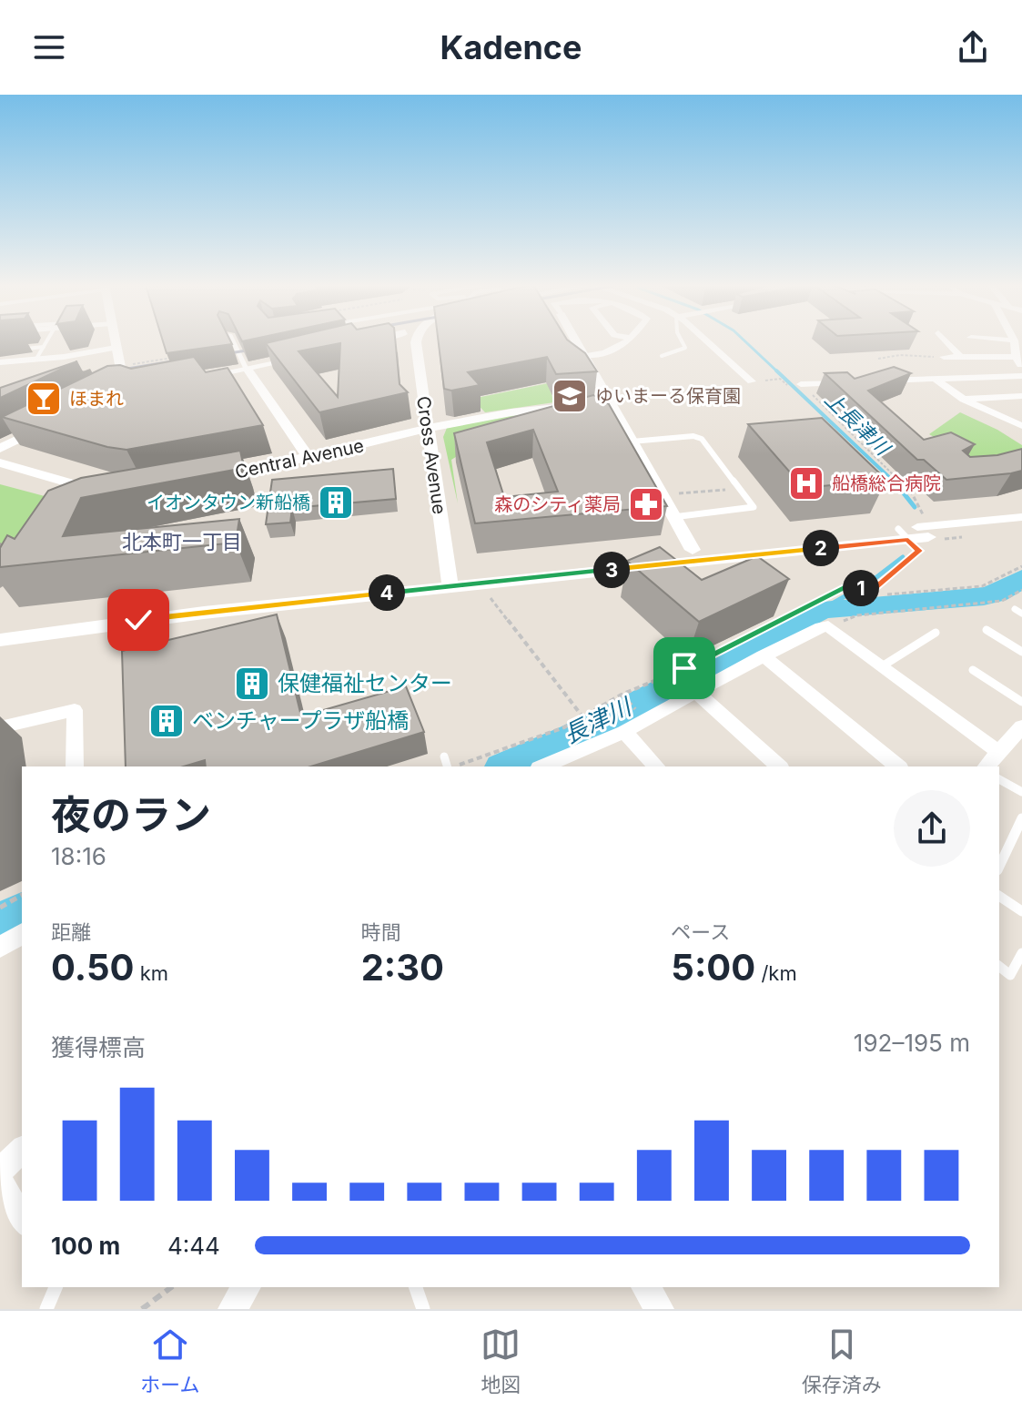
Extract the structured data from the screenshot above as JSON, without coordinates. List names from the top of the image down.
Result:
{
  "streets": {
    "street": ["Cross Avenue", "Central Avenue"]
  },
  "crossings": [
    ["Cross Avenue", "Central Avenue"]
  ],
  "districts": ["北本町一丁目"],
  "water": ["上長津川", "長津川"],
  "places": {
    "school or university": ["ゆいまーる保育園"],
    "bar": ["ほまれ"],
    "hospital": ["船橋総合病院"],
    "building": ["イオンタウン新船橋", "保健福祉センター", "ベンチャープラザ船橋"],
    "pharmacy": ["森のシティ薬局"]
  },
  "page": {
    "header": "Kadence",
    "pins": [
      "2",
      "3",
      "1",
      "4"
    ],
    "heading": ["夜のラン", "18:16"],
    "stats": [
      ["距離", "0.50 km"],
      ["時間", "2:30"],
      ["ペース", "5:00 /km"]
    ],
    "chart": ["獲得標高", "192–195 m"],
    "list": [
      {
        "name": "100 m",
        "note": "4:44"
      }
    ],
    "tabs": ["ホーム", "地図", "保存済み"]
  }
}
